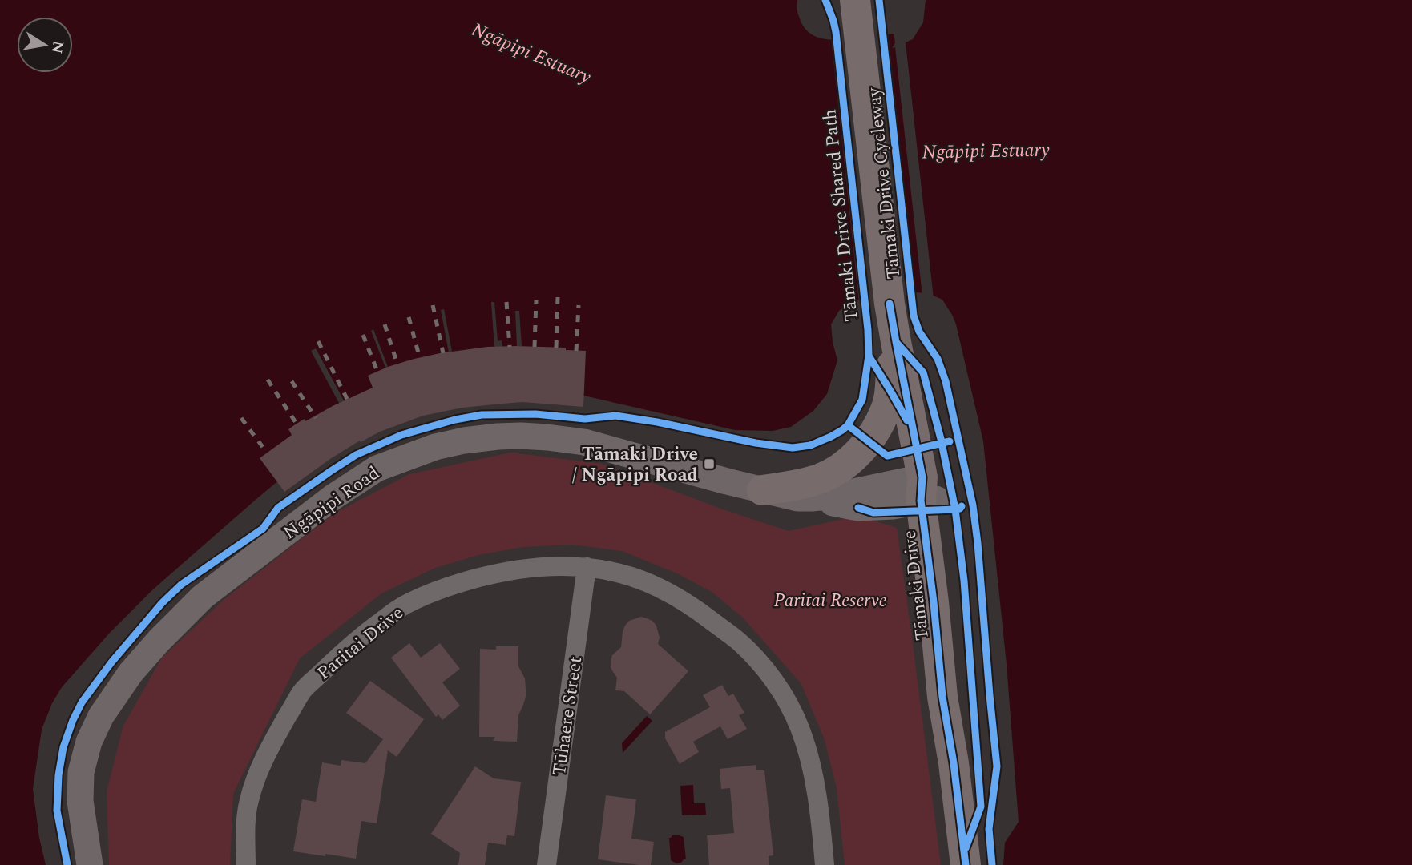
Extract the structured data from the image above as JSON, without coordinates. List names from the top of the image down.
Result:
{
  "streets": {
    "main road": ["Ngāpipi Road", "Tāmaki Drive"],
    "street": ["Paritai Drive", "Tūhaere Street"],
    "cycle path": ["Tāmaki Drive Cycleway", "Tāmaki Drive Shared Path"]
  },
  "crossings": [
    ["Ngāpipi Road", "Tāmaki Drive"],
    ["Paritai Drive", "Tūhaere Street"]
  ],
  "water": ["Ngāpipi Estuary"],
  "parks": ["Paritai Reserve"],
  "places": {
    "transit": ["Tāmaki Drive / Ngāpipi Road"]
  },
  "north": "right"
}
